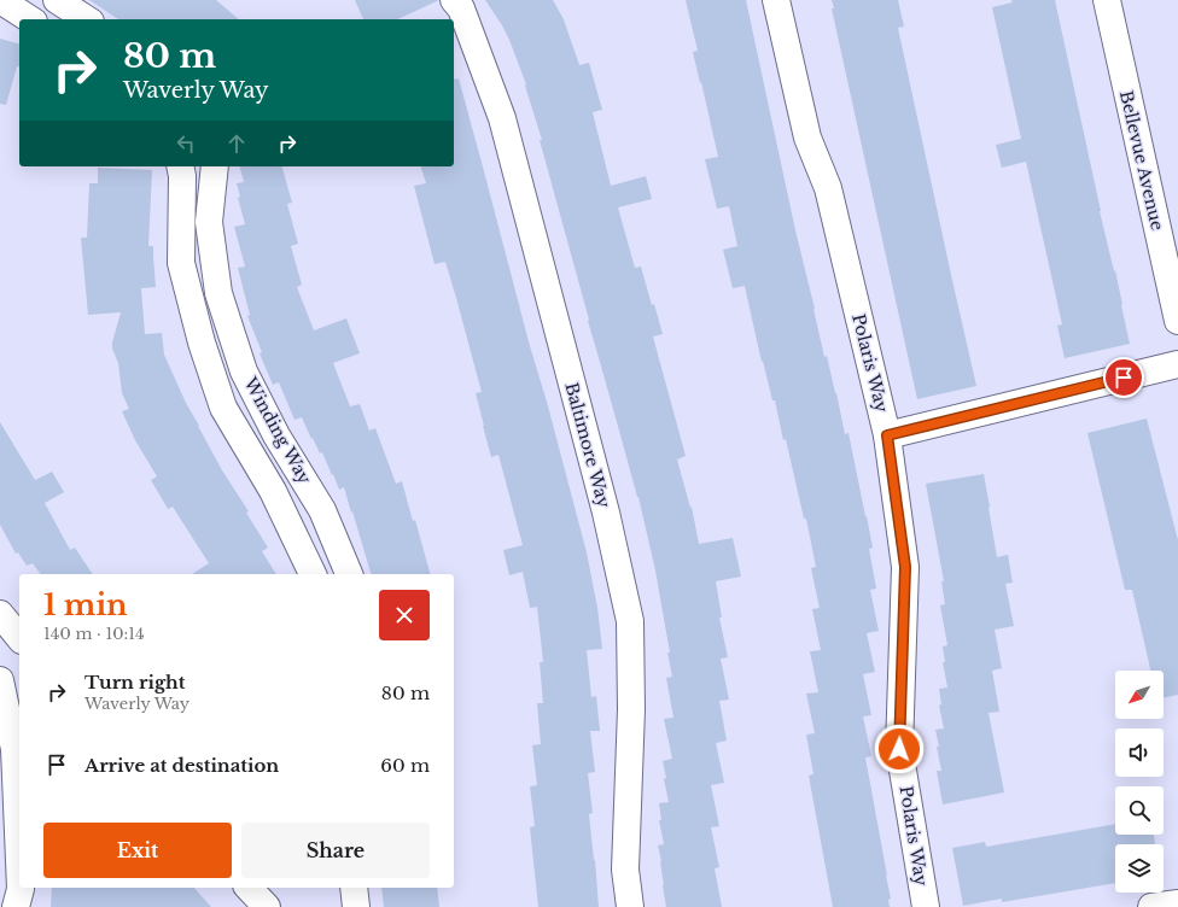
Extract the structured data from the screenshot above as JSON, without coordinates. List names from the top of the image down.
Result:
{
  "streets": {
    "street": [
      "Bellevue Avenue",
      "Polaris Way",
      "Winding Way",
      "Baltimore Way"
    ]
  },
  "north": "bottom left",
  "page": {
    "turn": ["80 m", "Waverly Way"],
    "heading": ["1 min", "140 m · 10:14"],
    "list": [
      {
        "name": "Turn right",
        "note": "Waverly Way",
        "value": "80 m"
      },
      {
        "name": "Arrive at destination",
        "value": "60 m"
      }
    ],
    "buttons": ["Exit", "Share"]
  }
}
